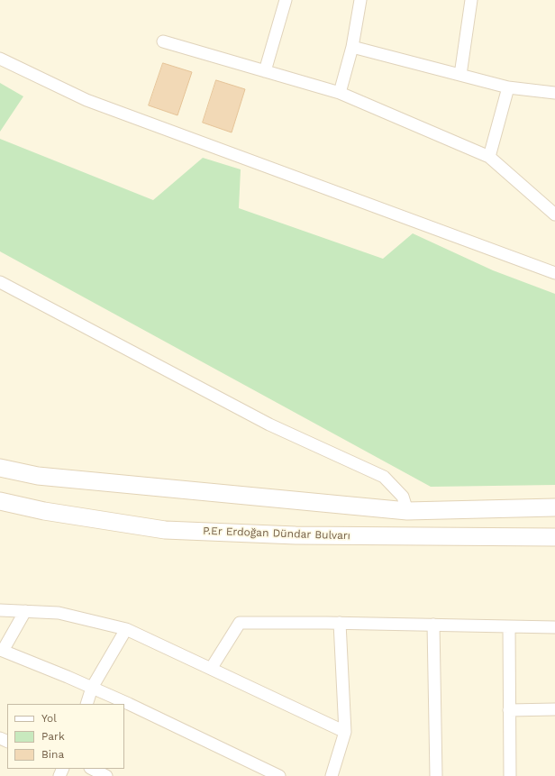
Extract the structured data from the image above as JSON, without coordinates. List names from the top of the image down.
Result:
{
  "streets": {
    "main road": ["P.Er Erdoğan Dündar Bulvarı"]
  },
  "legend": ["Yol", "Park", "Bina"]
}
